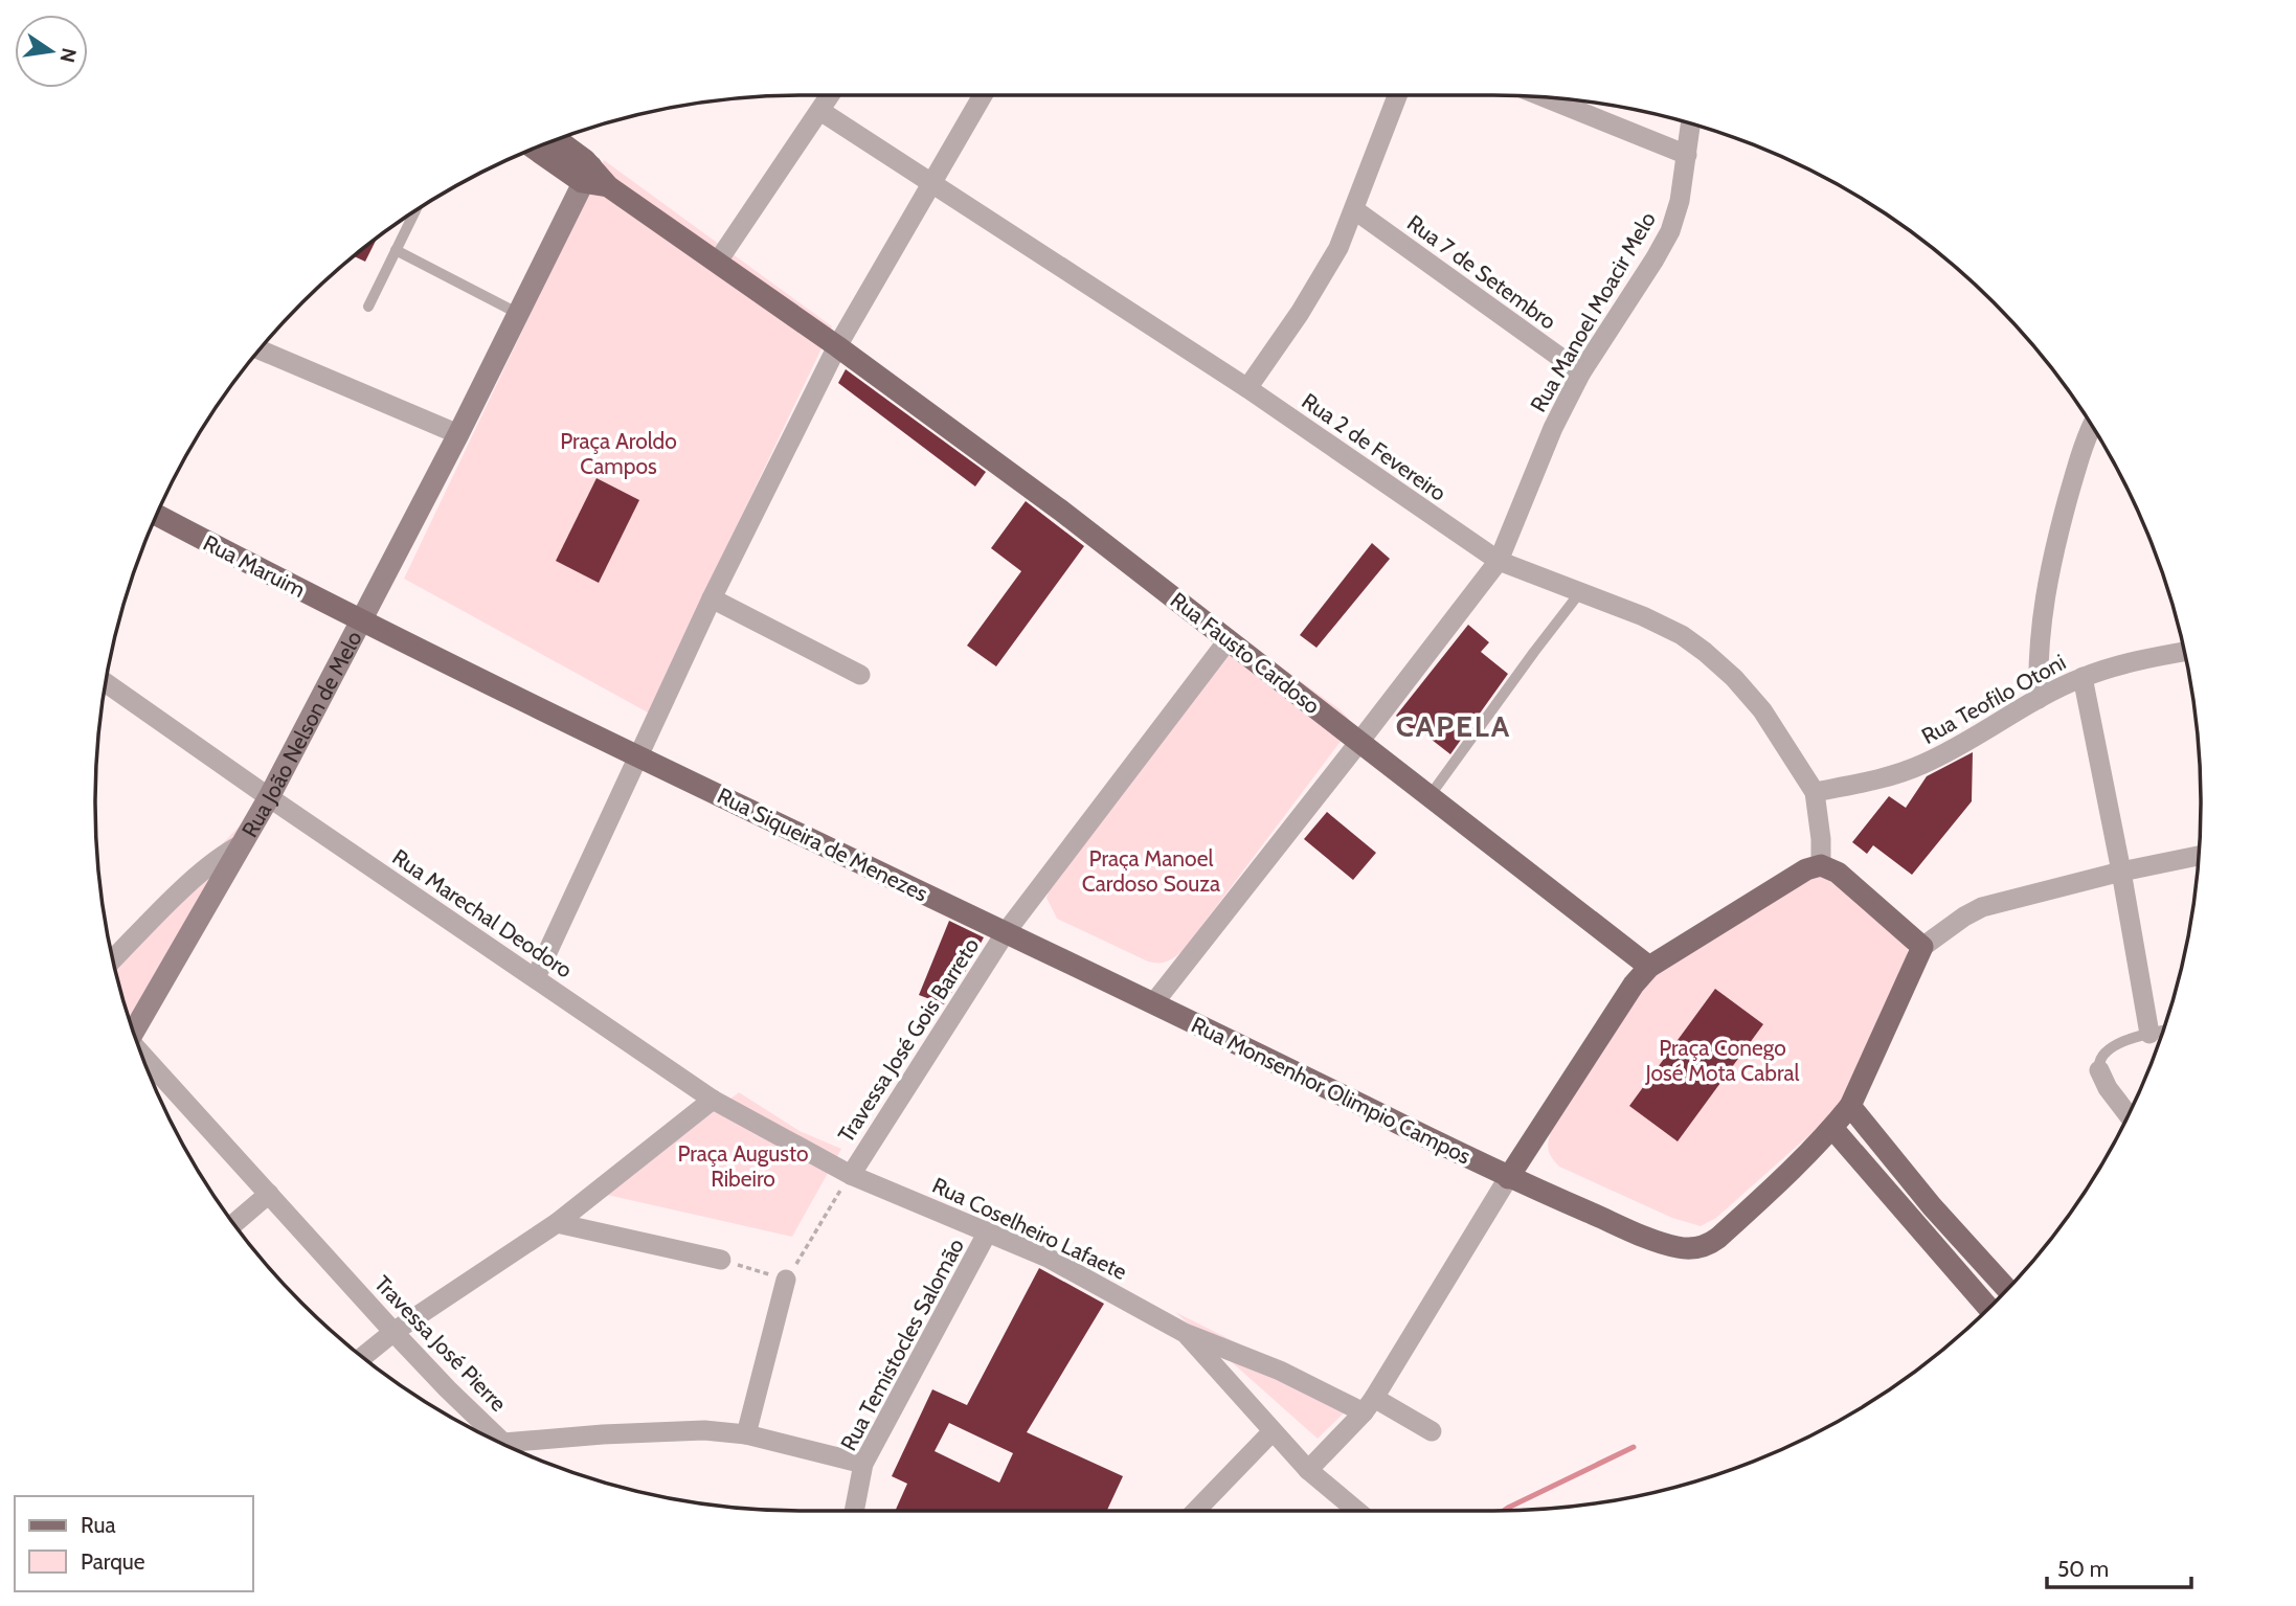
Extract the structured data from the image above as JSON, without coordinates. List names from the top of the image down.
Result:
{
  "streets": {
    "main road": [
      "Rua Maruim",
      "Rua Fausto Cardoso",
      "Rua Siqueira de Menezes",
      "Rua Monsenhor Olimpio Campos"
    ],
    "street": [
      "Rua 7 de Setembro",
      "Rua Manoel Moacir Melo",
      "Rua 2 de Fevereiro",
      "Rua Teofilo Otoni",
      "Rua João Nelson de Melo",
      "Rua Marechal Deodoro",
      "Travessa José Gois Barreto",
      "Rua Coselheiro Lafaete",
      "Travessa José Pierre",
      "Rua Temistocles Salomão"
    ]
  },
  "crossings": [
    ["Rua 7 de Setembro", "Rua Manoel Moacir Melo"],
    ["Rua Manoel Moacir Melo", "Rua 2 de Fevereiro"],
    ["Rua Manoel Moacir Melo", "Rua Fausto Cardoso"],
    ["Rua 2 de Fevereiro", "Rua Teofilo Otoni"],
    ["Rua Maruim", "Rua João Nelson de Melo"],
    ["Rua João Nelson de Melo", "Rua Marechal Deodoro"],
    ["Rua Siqueira de Menezes", "Travessa José Gois Barreto"],
    ["Rua Marechal Deodoro", "Travessa José Gois Barreto"],
    ["Rua Marechal Deodoro", "Rua Coselheiro Lafaete"],
    ["Travessa José Gois Barreto", "Rua Coselheiro Lafaete"],
    ["Rua Coselheiro Lafaete", "Rua Temistocles Salomão"],
    ["Travessa José Pierre", "Rua Temistocles Salomão"]
  ],
  "districts": ["CAPELA"],
  "parks": [
    "Praça Aroldo Campos",
    "Praça Manoel Cardoso Souza",
    "Praça Conego José Mota Cabral",
    "Praça Augusto Ribeiro"
  ],
  "legend": ["Rua", "Parque"],
  "scale_bar": "50 m",
  "north": "right"
}
